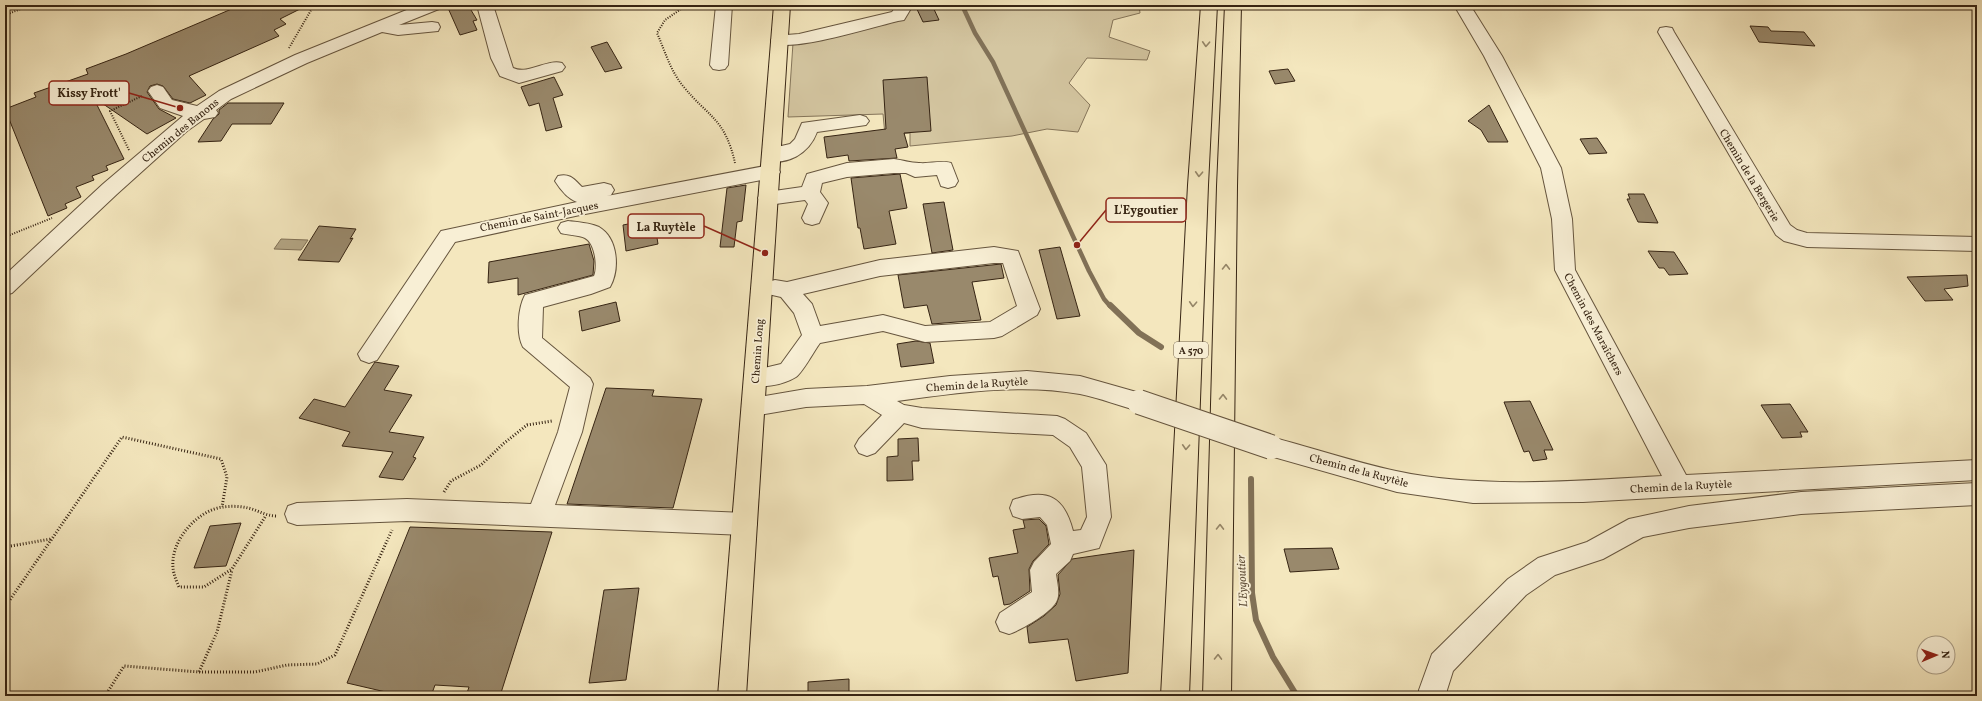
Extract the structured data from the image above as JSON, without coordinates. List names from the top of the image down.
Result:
{
  "streets": {
    "main road": ["A 570", "Chemin Long"],
    "street": [
      "Chemin des Banons",
      "Chemin de la Bergerie",
      "Chemin de Saint-Jacques",
      "Chemin des Maraîchers",
      "Chemin de la Ruytèle"
    ]
  },
  "crossings": [
    ["Chemin de Saint-Jacques", "Chemin Long"],
    ["Chemin des Maraîchers", "Chemin de la Ruytèle"],
    ["Chemin Long", "Chemin de la Ruytèle"]
  ],
  "water": ["L'Eygoutier"],
  "places": ["Kissy Frott'", "L'Eygoutier", "La Ruytèle"],
  "north": "right"
}
